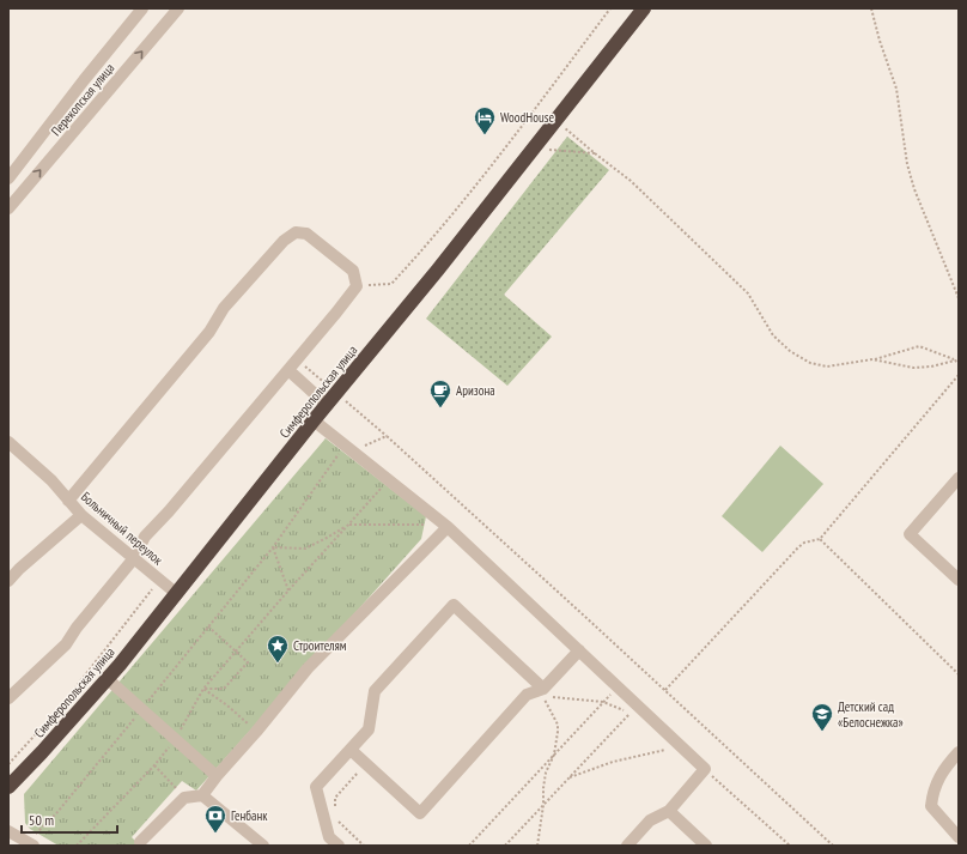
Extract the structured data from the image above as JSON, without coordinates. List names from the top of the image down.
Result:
{
  "streets": {
    "highway": ["Симферопольская улица"],
    "street": ["Перекопская улица", "Больничный переулок"]
  },
  "crossings": [
    ["Симферопольская улица", "Больничный переулок"]
  ],
  "places": {
    "hotel": ["WoodHouse"],
    "cafe": ["Аризона"],
    "place": ["Строителям"],
    "school or university": ["Детский сад «Белоснежка»"],
    "bank": ["Генбанк"]
  },
  "scale_bar": "50 m"
}
